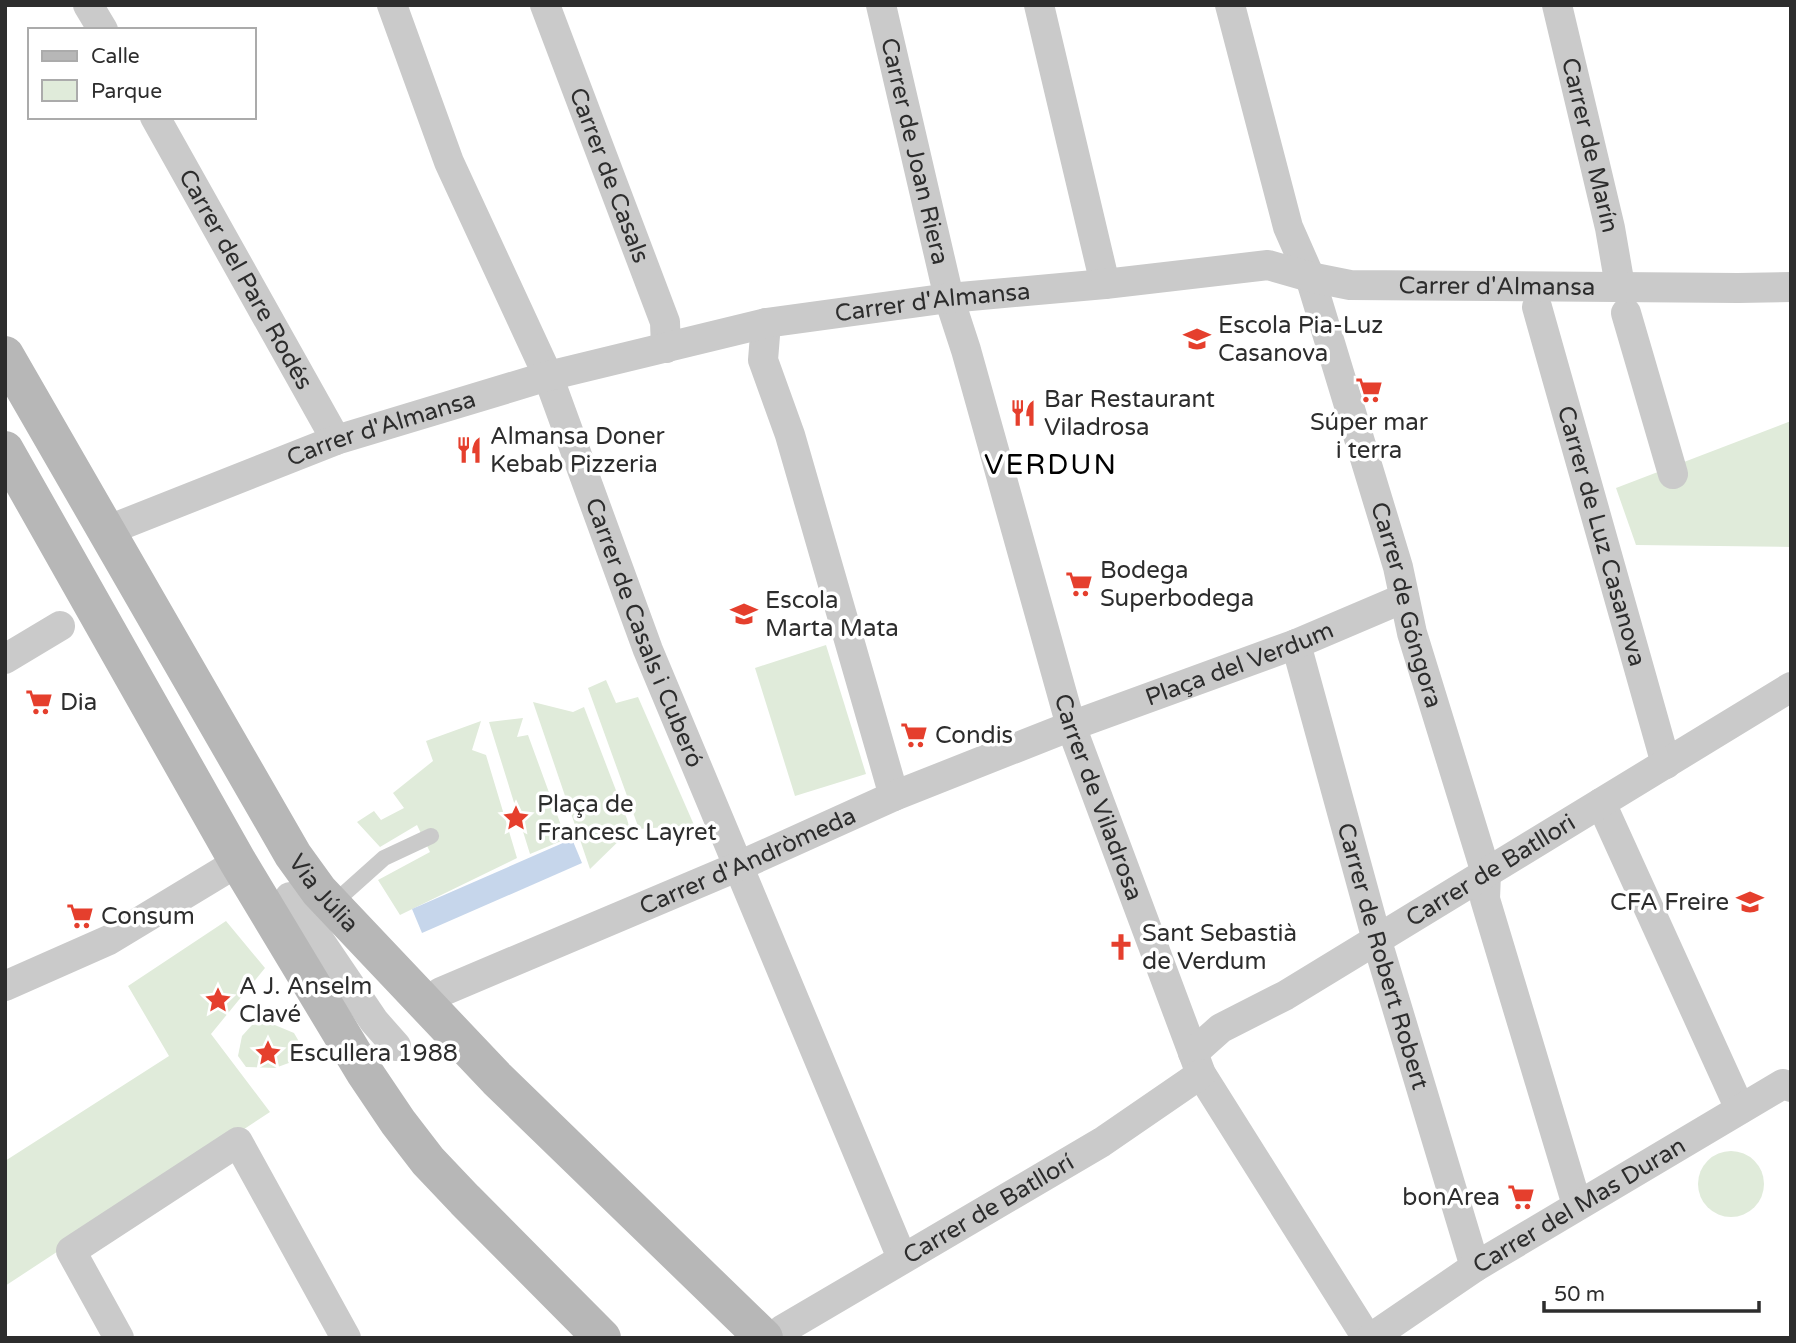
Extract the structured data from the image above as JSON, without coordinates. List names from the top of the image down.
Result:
{
  "streets": {
    "street": [
      "Carrer de Marín",
      "Carrer de Joan Riera",
      "Carrer de Casals",
      "Carrer del Pare Rodés",
      "Carrer d'Almansa",
      "Carrer de Luz Casanova",
      "Carrer de Góngora",
      "Carrer de Casals i Cuberó",
      "Plaça del Verdum",
      "Carrer de Viladrosa",
      "Carrer d'Andròmeda",
      "Carrer de Batllori",
      "Via Júlia",
      "Carrer de Robert Robert",
      "Carrer del Mas Duran",
      "Carrer de Batllorí"
    ]
  },
  "crossings": [
    ["Carrer de Marín", "Carrer d'Almansa"],
    ["Carrer de Joan Riera", "Carrer d'Almansa"],
    ["Carrer de Joan Riera", "Carrer de Viladrosa"],
    ["Carrer de Casals", "Carrer d'Almansa"],
    ["Carrer del Pare Rodés", "Carrer d'Almansa"],
    ["Carrer d'Almansa", "Carrer de Góngora"],
    ["Carrer d'Almansa", "Carrer de Casals i Cuberó"],
    ["Carrer d'Almansa", "Carrer de Viladrosa"],
    ["Carrer d'Almansa", "Via Júlia"],
    ["Carrer de Luz Casanova", "Carrer de Batllori"],
    ["Carrer de Góngora", "Plaça del Verdum"],
    ["Carrer de Góngora", "Carrer de Batllori"],
    ["Carrer de Góngora", "Carrer del Mas Duran"],
    ["Carrer de Casals i Cuberó", "Carrer d'Andròmeda"],
    ["Carrer de Casals i Cuberó", "Carrer de Batllorí"],
    ["Plaça del Verdum", "Carrer de Viladrosa"],
    ["Plaça del Verdum", "Carrer d'Andròmeda"],
    ["Plaça del Verdum", "Carrer de Robert Robert"],
    ["Carrer de Viladrosa", "Carrer d'Andròmeda"],
    ["Carrer de Viladrosa", "Carrer de Batllori"],
    ["Carrer de Viladrosa", "Carrer del Mas Duran"],
    ["Carrer de Viladrosa", "Carrer de Batllorí"],
    ["Carrer d'Andròmeda", "Via Júlia"],
    ["Carrer de Batllori", "Carrer de Robert Robert"],
    ["Carrer de Batllori", "Carrer de Batllorí"],
    ["Carrer de Robert Robert", "Carrer del Mas Duran"]
  ],
  "districts": ["VERDUN"],
  "places": {
    "school or university": ["Escola Pia-Luz Casanova", "Escola Marta Mata", "CFA Freire"],
    "supermarket": [
      "Súper mar i terra",
      "Bodega Superbodega",
      "Dia",
      "Condis",
      "Consum",
      "bonArea"
    ],
    "restaurant": ["Bar Restaurant Viladrosa", "Almansa Doner Kebab Pizzeria"],
    "place": ["Plaça de Francesc Layret", "A J. Anselm Clavé", "Escullera 1988"],
    "church": ["Sant Sebastià de Verdum"]
  },
  "legend": ["Calle", "Parque"],
  "scale_bar": "50 m"
}
